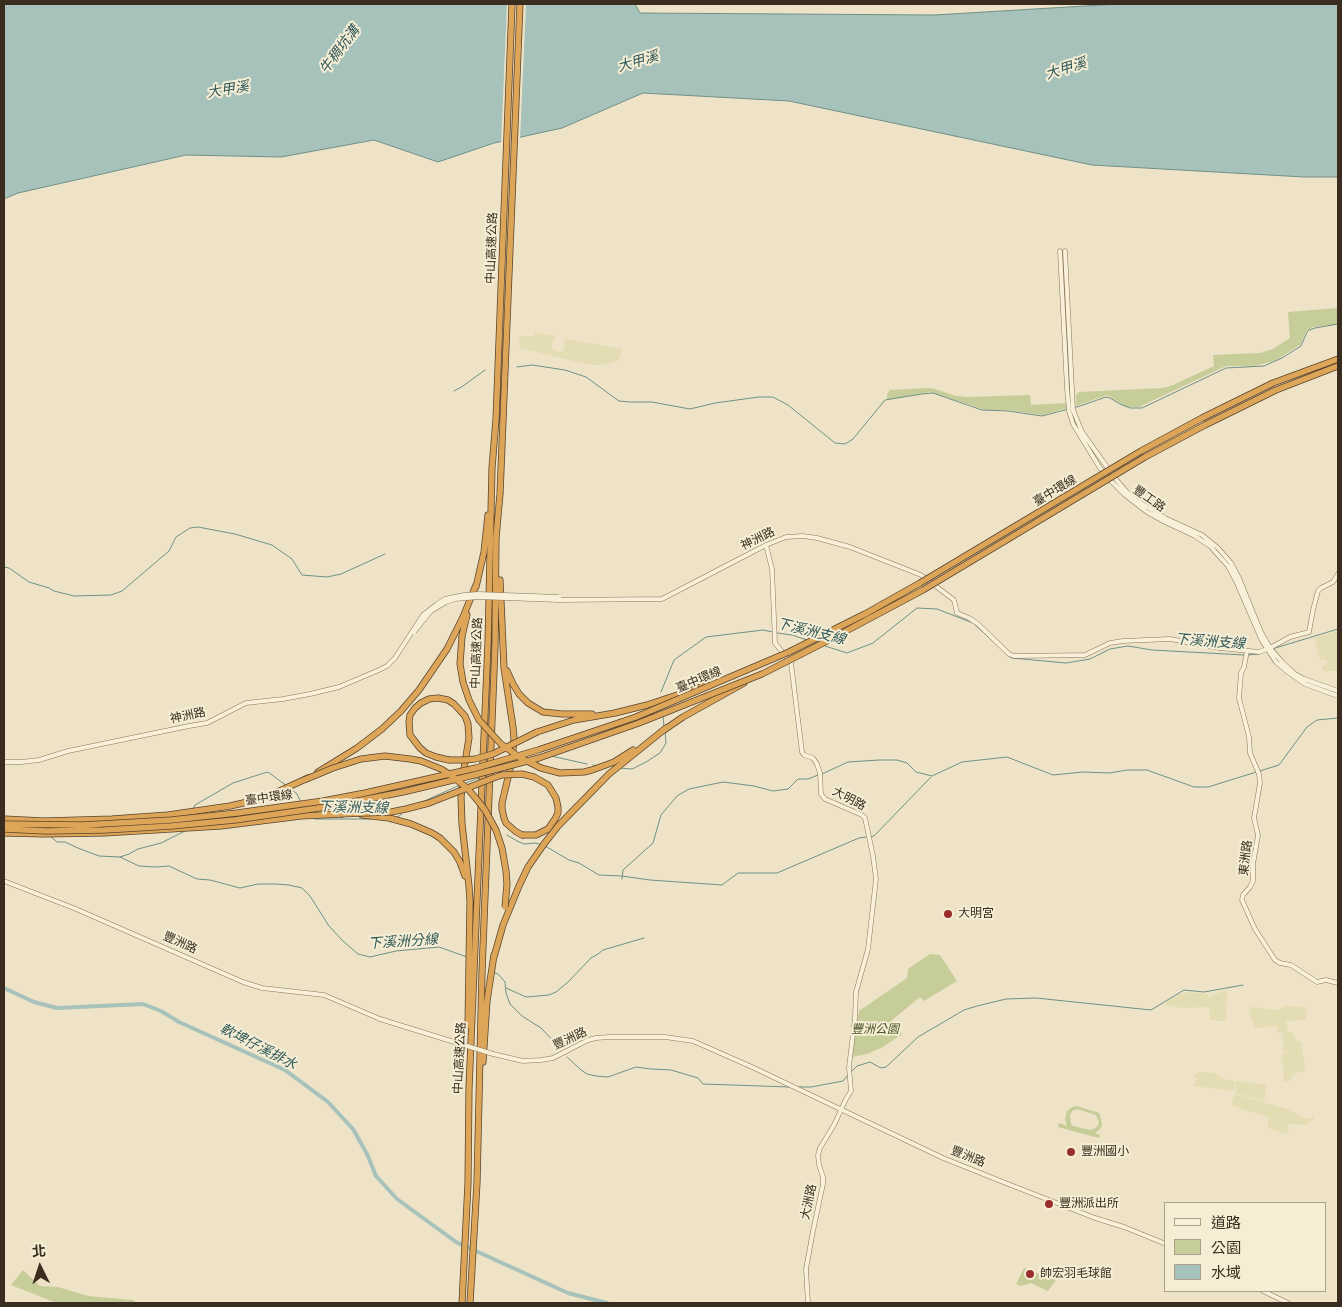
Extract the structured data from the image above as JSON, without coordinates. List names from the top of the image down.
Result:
{
  "streets": {
    "highway": ["中山高速公路", "臺中環線"],
    "street": [
      "豐工路",
      "神洲路",
      "大明路",
      "東洲路",
      "豐洲路",
      "大洲路"
    ]
  },
  "crossings": [
    ["神洲路", "大明路"],
    ["神洲路", "東洲路"],
    ["大明路", "豐洲路"],
    ["大明路", "大洲路"],
    ["豐洲路", "大洲路"]
  ],
  "water": [
    "牛稠坑溝",
    "大甲溪",
    "下溪洲支線",
    "下溪洲分線",
    "軟埤仔溪排水"
  ],
  "parks": ["豐洲公園"],
  "places": [
    "大明宮",
    "豐洲國小",
    "豐洲派出所",
    "帥宏羽毛球館"
  ],
  "legend": ["道路", "公園", "水域"],
  "north": "top"
}
